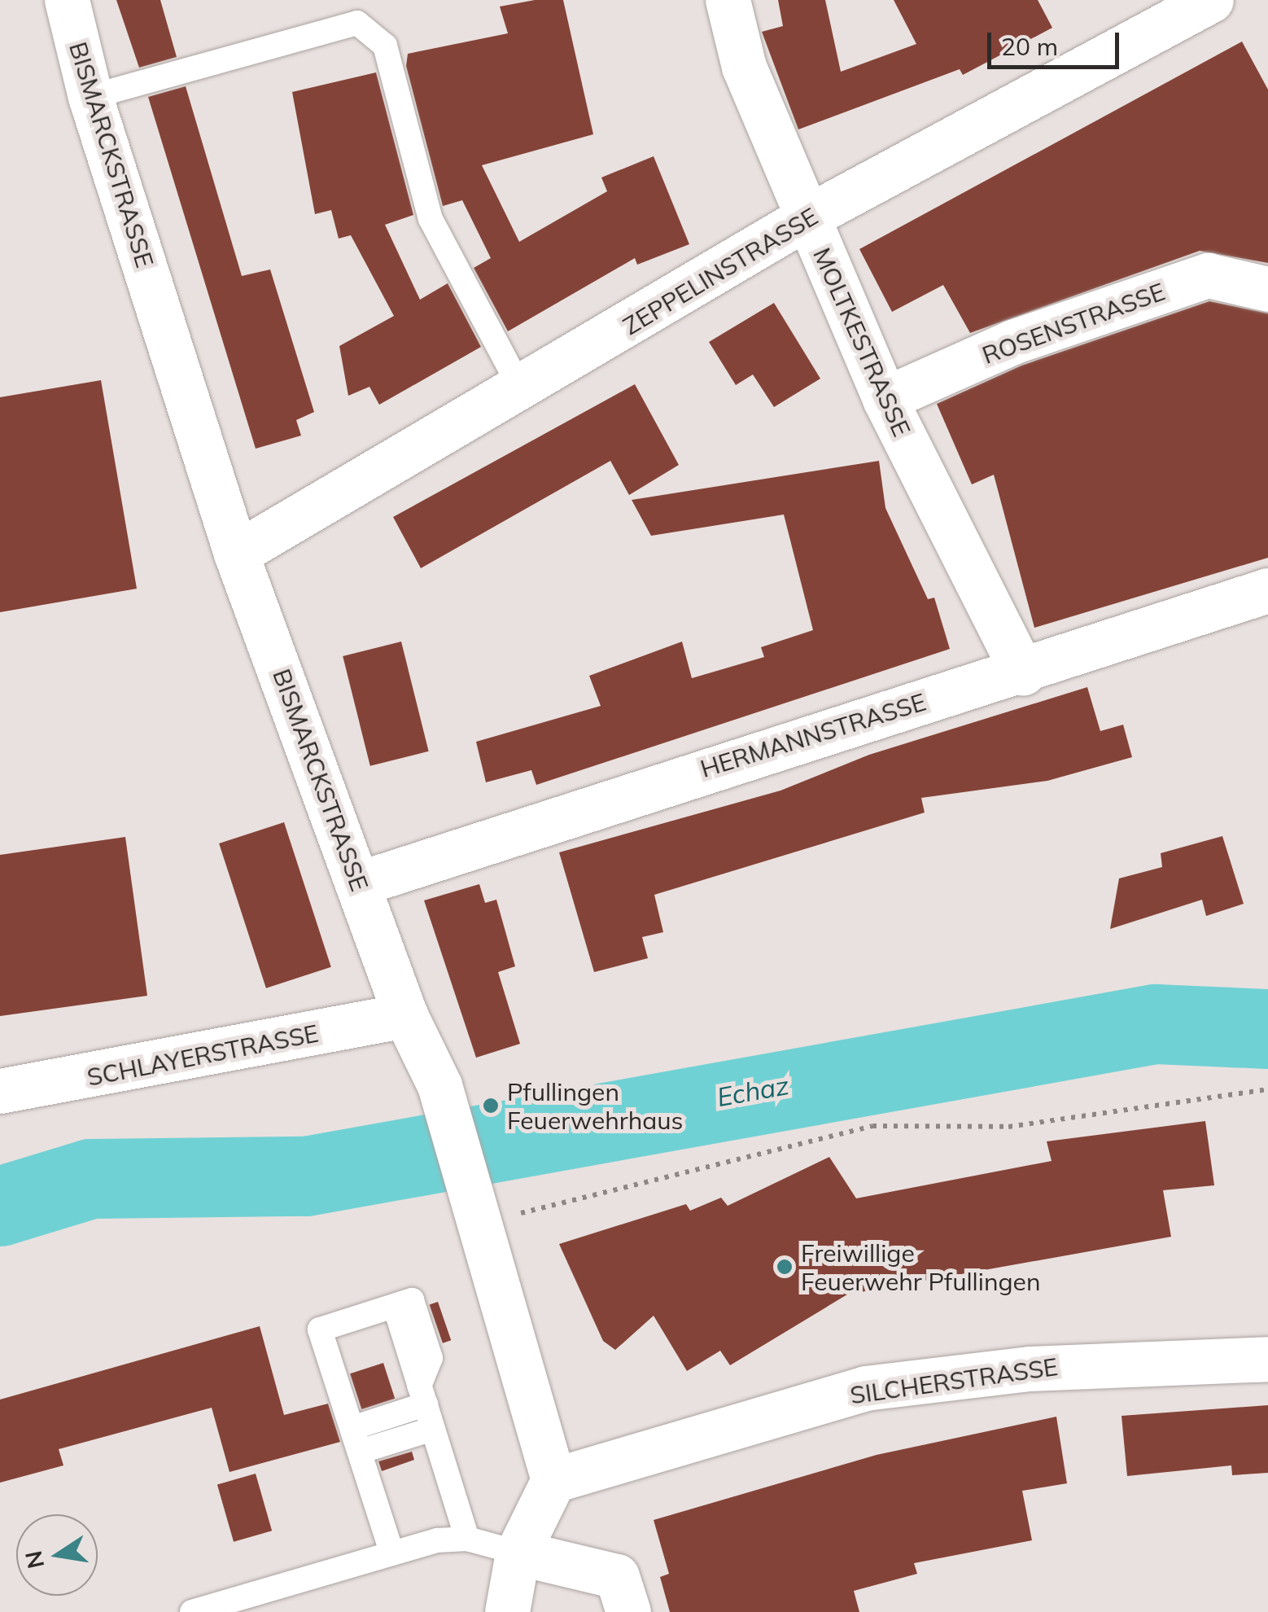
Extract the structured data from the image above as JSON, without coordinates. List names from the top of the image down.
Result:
{
  "streets": {
    "street": [
      "BISMARCKSTRASSE",
      "ZEPPELINSTRASSE",
      "ROSENSTRASSE",
      "MOLTKESTRASSE",
      "HERMANNSTRASSE",
      "SCHLAYERSTRASSE",
      "SILCHERSTRASSE"
    ]
  },
  "crossings": [
    ["BISMARCKSTRASSE", "ZEPPELINSTRASSE"],
    ["BISMARCKSTRASSE", "HERMANNSTRASSE"],
    ["BISMARCKSTRASSE", "SCHLAYERSTRASSE"],
    ["BISMARCKSTRASSE", "SILCHERSTRASSE"],
    ["ZEPPELINSTRASSE", "MOLTKESTRASSE"],
    ["ROSENSTRASSE", "MOLTKESTRASSE"],
    ["MOLTKESTRASSE", "HERMANNSTRASSE"]
  ],
  "water": ["Echaz"],
  "places": ["Pfullingen Feuerwehrhaus", "Freiwillige Feuerwehr Pfullingen"],
  "scale_bar": "20 m",
  "north": "left"
}
